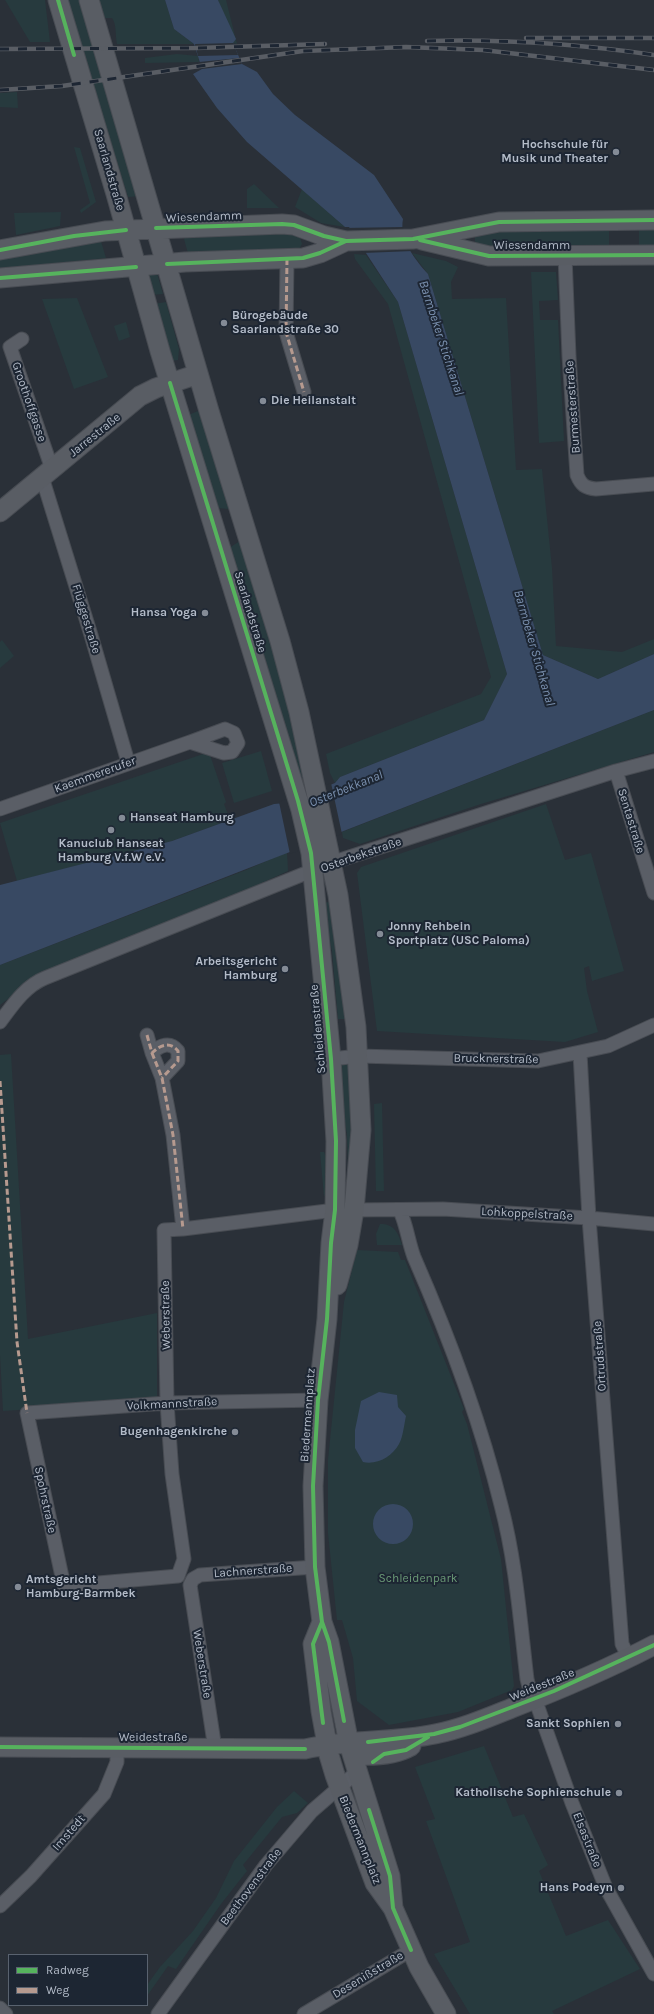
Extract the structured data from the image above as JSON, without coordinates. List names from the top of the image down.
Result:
{
  "streets": {
    "main road": [
      "Saarlandstraße",
      "Wiesendamm",
      "Jarrestraße",
      "Schleidenstraße",
      "Biedermannplatz",
      "Weidestraße"
    ],
    "street": [
      "Groothoffgasse",
      "Burmesterstraße",
      "Flüggestraße",
      "Kaemmererufer",
      "Sentastraße",
      "Osterbekstraße",
      "Brucknerstraße",
      "Lohkoppelstraße",
      "Weberstraße",
      "Ortrudstraße",
      "Volkmannstraße",
      "Spohrstraße",
      "Lachnerstraße",
      "Imstedt",
      "Elsastraße",
      "Beethovenstraße",
      "Desenißstraße"
    ]
  },
  "crossings": [
    ["Saarlandstraße", "Wiesendamm"],
    ["Saarlandstraße", "Jarrestraße"],
    ["Saarlandstraße", "Schleidenstraße"],
    ["Wiesendamm", "Burmesterstraße"],
    ["Groothoffgasse", "Jarrestraße"],
    ["Groothoffgasse", "Flüggestraße"],
    ["Jarrestraße", "Flüggestraße"],
    ["Flüggestraße", "Kaemmererufer"],
    ["Sentastraße", "Osterbekstraße"],
    ["Osterbekstraße", "Schleidenstraße"],
    ["Schleidenstraße", "Brucknerstraße"],
    ["Schleidenstraße", "Biedermannplatz"],
    ["Brucknerstraße", "Ortrudstraße"],
    ["Lohkoppelstraße", "Ortrudstraße"],
    ["Weberstraße", "Volkmannstraße"],
    ["Weberstraße", "Spohrstraße"],
    ["Weberstraße", "Lachnerstraße"],
    ["Weberstraße", "Weidestraße"],
    ["Ortrudstraße", "Weidestraße"],
    ["Volkmannstraße", "Biedermannplatz"],
    ["Volkmannstraße", "Spohrstraße"],
    ["Biedermannplatz", "Lachnerstraße"],
    ["Biedermannplatz", "Weidestraße"],
    ["Biedermannplatz", "Beethovenstraße"],
    ["Weidestraße", "Imstedt"],
    ["Weidestraße", "Elsastraße"],
    ["Weidestraße", "Beethovenstraße"]
  ],
  "water": ["Barmbeker Stichkanal", "Osterbekkanal"],
  "parks": ["Schleidenpark"],
  "places": [
    "Hochschule für Musik und Theater",
    "Bürogebäude Saarlandstraße 30",
    "Die Heilanstalt",
    "Hansa Yoga",
    "Hanseat Hamburg",
    "Kanuclub Hanseat Hamburg V.f.W e.V.",
    "Jonny Rehbein Sportplatz (USC Paloma)",
    "Arbeitsgericht Hamburg",
    "Bugenhagenkirche",
    "Amtsgericht Hamburg-Barmbek",
    "Sankt Sophien",
    "Katholische Sophienschule",
    "Hans Podeyn"
  ],
  "legend": ["Radweg", "Weg"]
}
